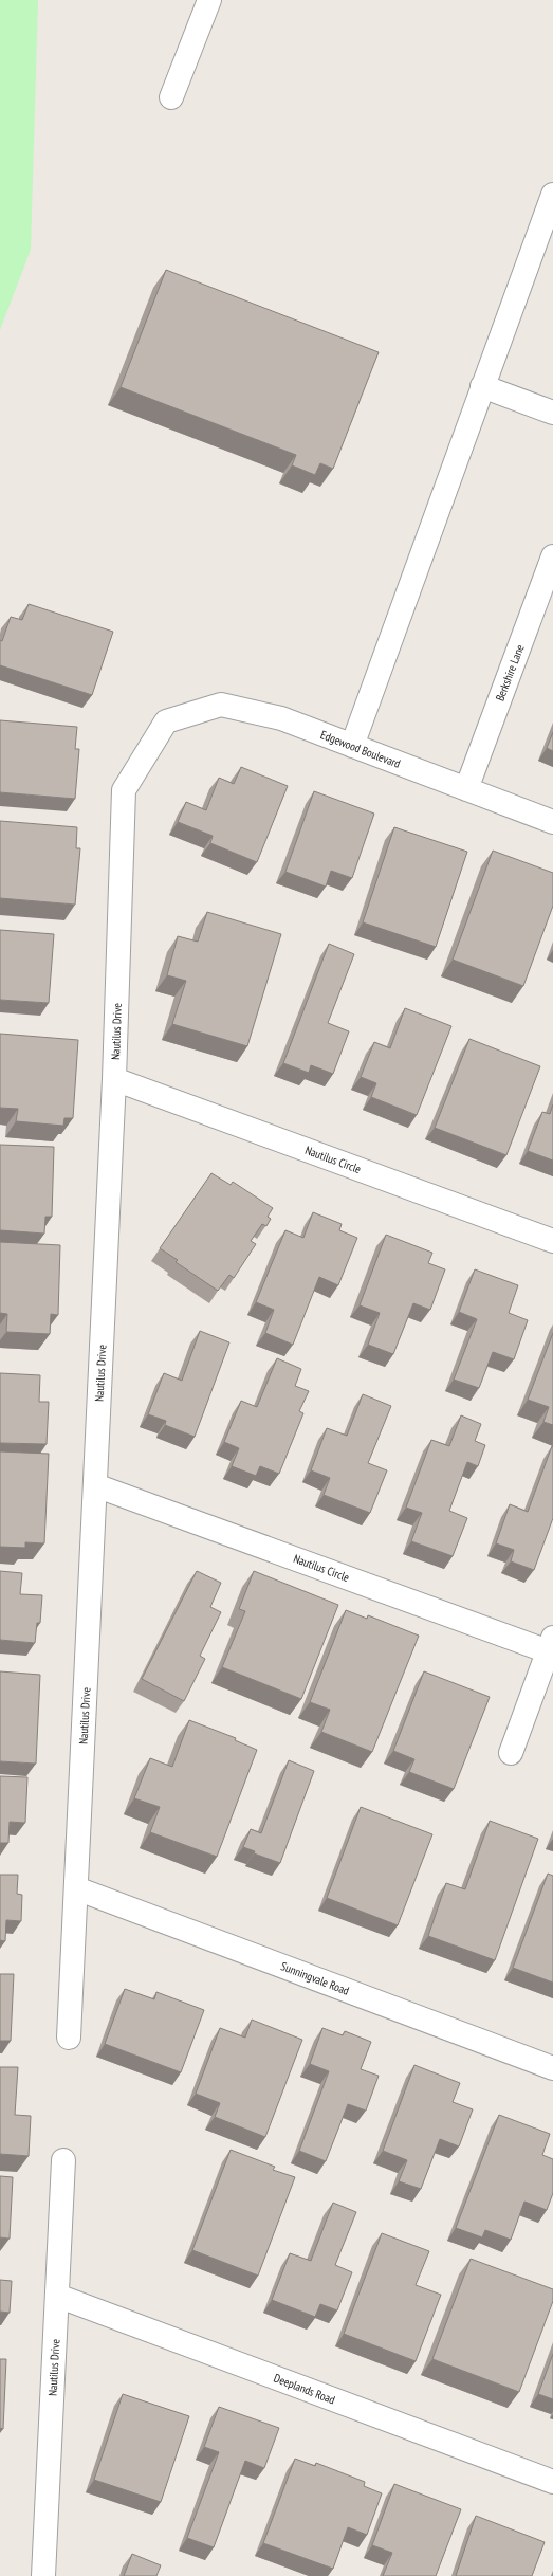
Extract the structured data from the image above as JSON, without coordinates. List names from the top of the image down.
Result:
{
  "streets": {
    "street": [
      "Berkshire Lane",
      "Edgewood Boulevard",
      "Nautilus Drive",
      "Nautilus Circle",
      "Sunningvale Road",
      "Deeplands Road"
    ]
  },
  "crossings": [
    ["Berkshire Lane", "Edgewood Boulevard"],
    ["Edgewood Boulevard", "Nautilus Drive"],
    ["Nautilus Drive", "Nautilus Circle"],
    ["Nautilus Drive", "Sunningvale Road"],
    ["Nautilus Drive", "Deeplands Road"]
  ]
}
